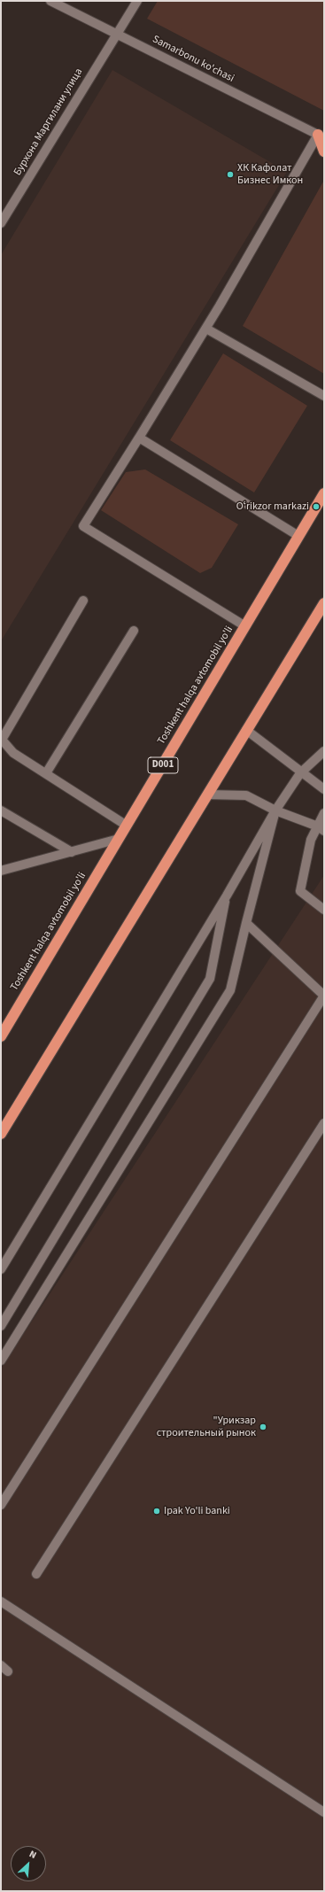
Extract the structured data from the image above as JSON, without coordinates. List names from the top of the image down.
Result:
{
  "streets": {
    "highway": ["Toshkent halqa avtomobil yo'li", "D001"],
    "street": ["Samarbonu ko'chasi", "Бурхона Маргилани улица"]
  },
  "crossings": [
    ["Samarbonu ko'chasi", "Бурхона Маргилани улица"]
  ],
  "places": [
    "ХК Кафолат Бизнес Имкон",
    "Oʻrikzor markazi",
    "\"Урикзар строительный рынок",
    "Ipak Yo'li banki"
  ],
  "north": "top right"
}
